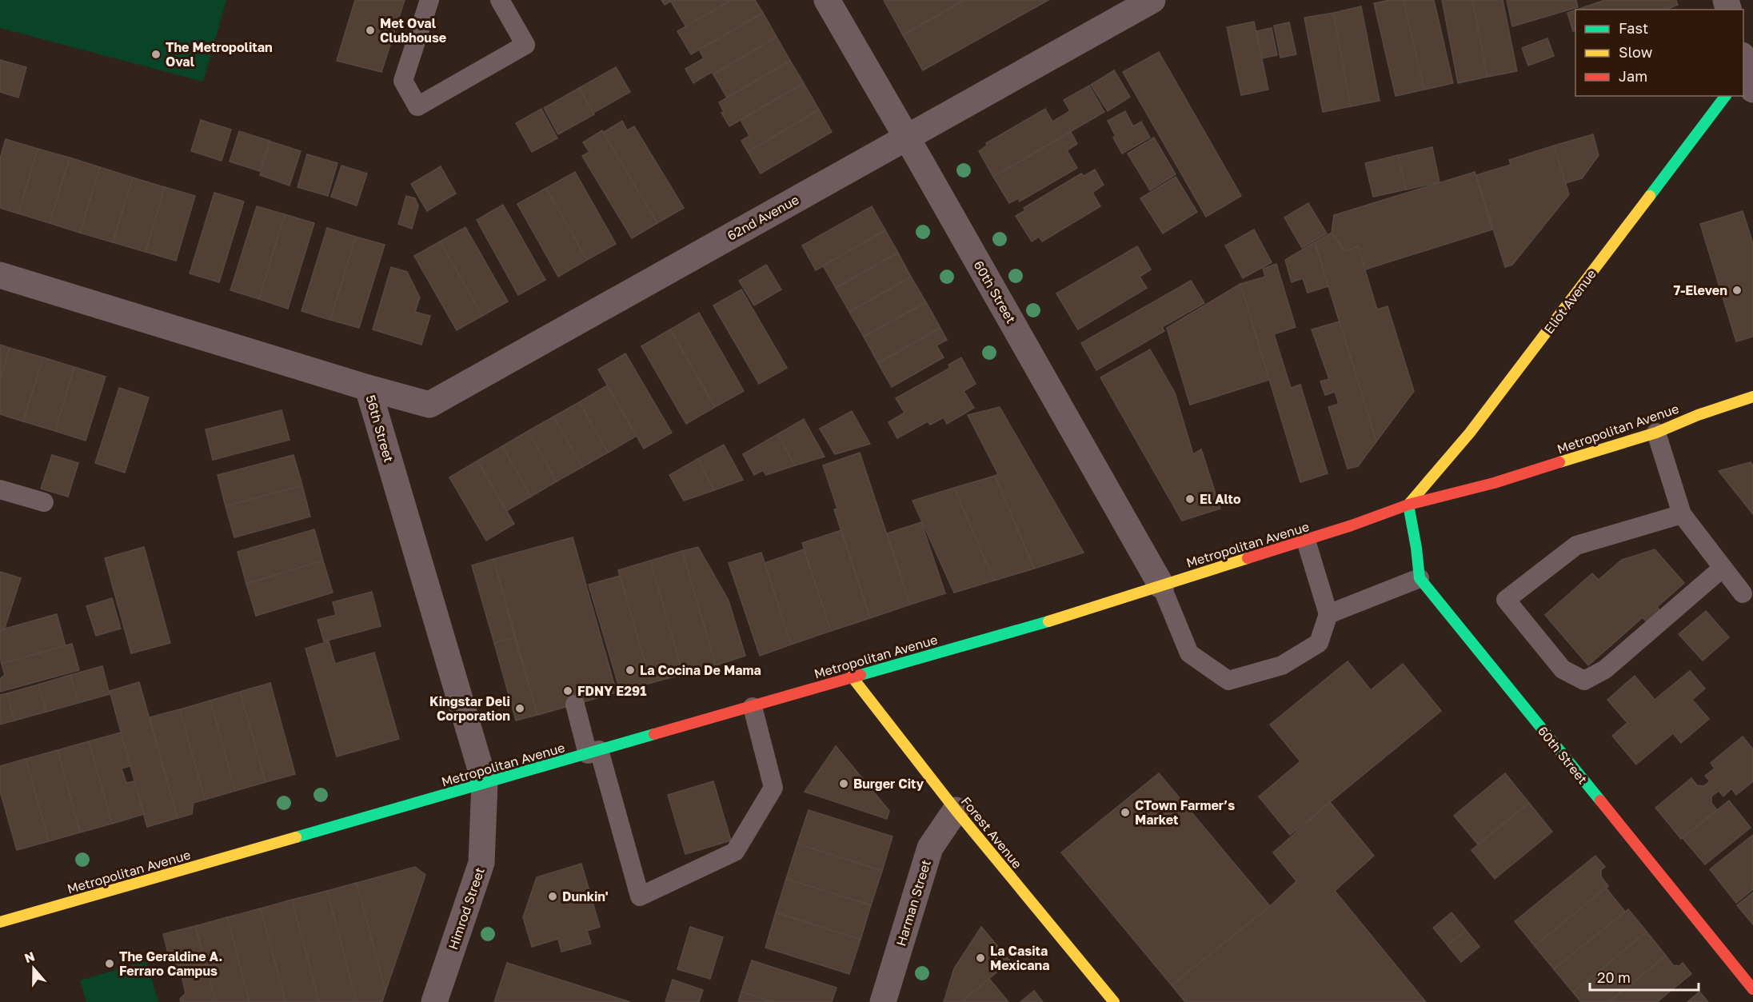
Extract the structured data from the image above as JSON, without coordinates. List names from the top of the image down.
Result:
{
  "streets": {
    "main road": [
      "60th Street",
      "Eliot Avenue",
      "Metropolitan Avenue",
      "Forest Avenue"
    ],
    "street": [
      "62nd Avenue",
      "56th Street",
      "Harman Street",
      "Himrod Street"
    ]
  },
  "crossings": [
    ["62nd Avenue", "60th Street"],
    ["62nd Avenue", "56th Street"],
    ["60th Street", "Metropolitan Avenue"],
    ["Eliot Avenue", "Metropolitan Avenue"],
    ["56th Street", "Metropolitan Avenue"],
    ["56th Street", "Himrod Street"],
    ["Metropolitan Avenue", "Forest Avenue"],
    ["Metropolitan Avenue", "Himrod Street"],
    ["Forest Avenue", "Harman Street"]
  ],
  "places": [
    "Met Oval Clubhouse",
    "The Metropolitan Oval",
    "7-Eleven",
    "El Alto",
    "La Cocina De Mama",
    "FDNY E291",
    "Kingstar Deli Corporation",
    "Burger City",
    "CTown Farmer’s Market",
    "Dunkin'",
    "La Casita Mexicana",
    "The Geraldine A. Ferraro Campus"
  ],
  "legend": ["Fast", "Slow", "Jam"],
  "scale_bar": "20 m",
  "north": "top"
}
